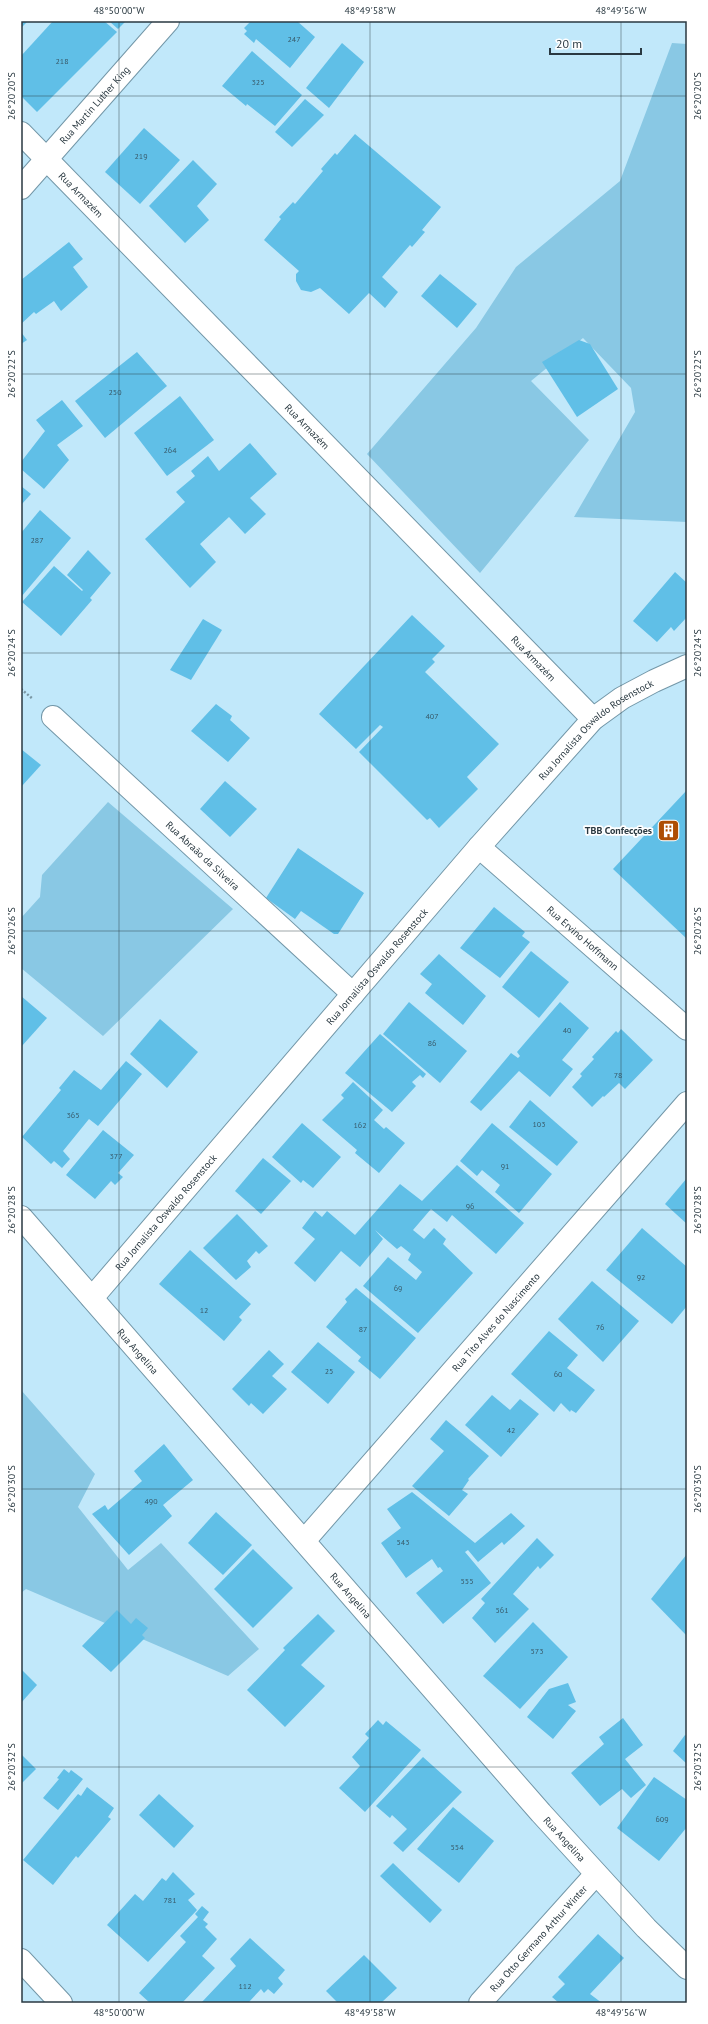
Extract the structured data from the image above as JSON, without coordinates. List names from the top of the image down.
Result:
{
  "streets": {
    "street": [
      "Rua Martin Luther King",
      "Rua Armazém",
      "Rua Jornalista Oswaldo Rosenstock",
      "Rua Abraão da Silveira",
      "Rua Ervino Hoffmann",
      "Rua Tito Alves do Nascimento",
      "Rua Angelina",
      "Rua Otto Germano Arthur Winter"
    ]
  },
  "crossings": [
    ["Rua Martin Luther King", "Rua Armazém"],
    ["Rua Armazém", "Rua Jornalista Oswaldo Rosenstock"],
    ["Rua Jornalista Oswaldo Rosenstock", "Rua Abraão da Silveira"],
    ["Rua Jornalista Oswaldo Rosenstock", "Rua Ervino Hoffmann"],
    ["Rua Jornalista Oswaldo Rosenstock", "Rua Angelina"],
    ["Rua Tito Alves do Nascimento", "Rua Angelina"],
    ["Rua Angelina", "Rua Otto Germano Arthur Winter"]
  ],
  "places": {
    "building": ["TBB Confecções"]
  },
  "house_numbers": [
    "247",
    "218",
    "325",
    "219",
    "250",
    "264",
    "287",
    "407",
    "40",
    "86",
    "78",
    "365",
    "103",
    "162",
    "377",
    "91",
    "96",
    "92",
    "69",
    "12",
    "76",
    "87",
    "25",
    "60",
    "42",
    "490",
    "543",
    "555",
    "561",
    "573",
    "609",
    "554",
    "781",
    "112"
  ],
  "scale_bar": "20 m",
  "coordinates": [
    "48°50'00\"W",
    "48°49'58\"W",
    "48°49'56\"W",
    "26°20'20\"S",
    "26°20'22\"S",
    "26°20'24\"S",
    "26°20'26\"S",
    "26°20'28\"S",
    "26°20'30\"S",
    "26°20'32\"S"
  ]
}
